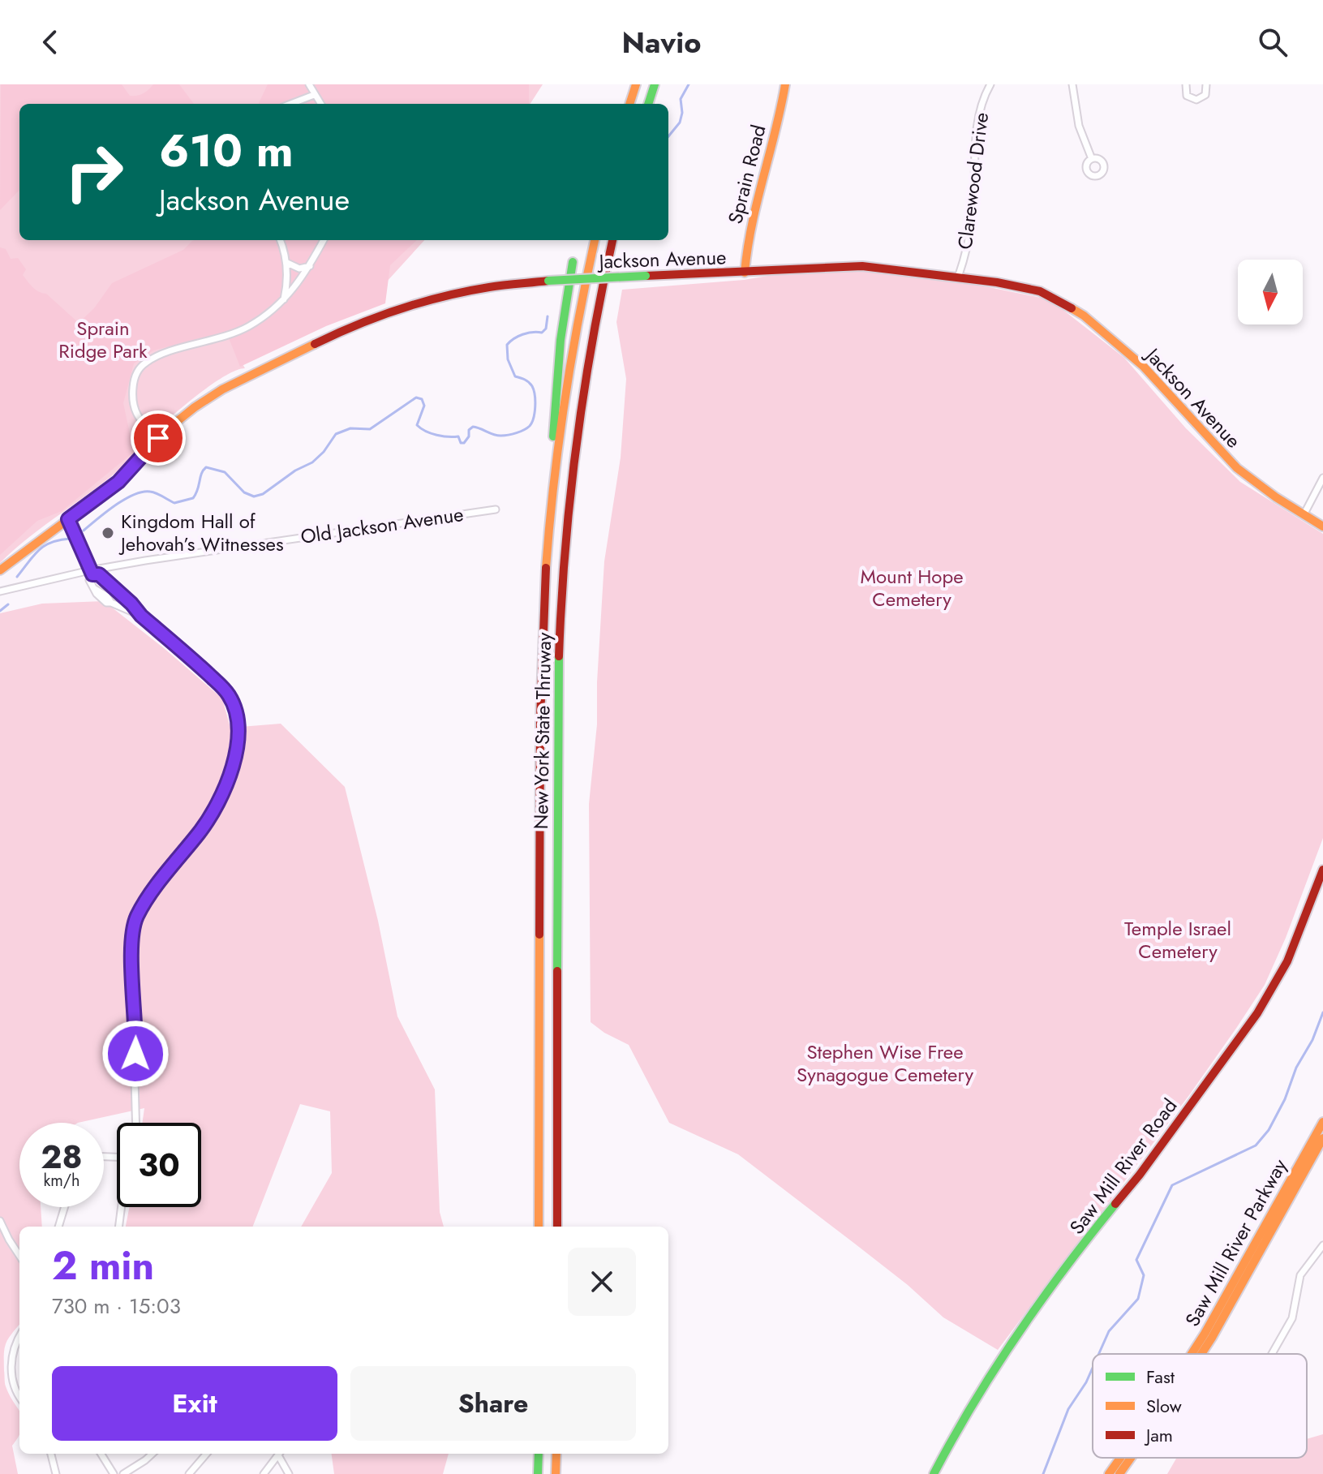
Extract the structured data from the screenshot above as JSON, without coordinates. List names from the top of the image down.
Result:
{
  "streets": {
    "main road": [
      "Sprain Road",
      "Jackson Avenue",
      "New York State Thruway",
      "Saw Mill River Road",
      "Saw Mill River Parkway"
    ],
    "street": ["Clarewood Drive", "Old Jackson Avenue"]
  },
  "crossings": [
    ["Sprain Road", "Jackson Avenue"],
    ["Clarewood Drive", "Jackson Avenue"]
  ],
  "parks": [
    "Sprain Ridge Park",
    "Mount Hope Cemetery",
    "Temple Israel Cemetery",
    "Stephen Wise Free Synagogue Cemetery"
  ],
  "places": ["Kingdom Hall of Jehovah’s Witnesses"],
  "legend": ["Fast", "Slow", "Jam"],
  "north": "bottom",
  "page": {
    "header": "Navio",
    "turn": ["610 m", "Jackson Avenue"],
    "speed": "28 km/h",
    "limit": "30",
    "heading": ["2 min", "730 m · 15:03"],
    "buttons": ["Exit", "Share"]
  }
}
